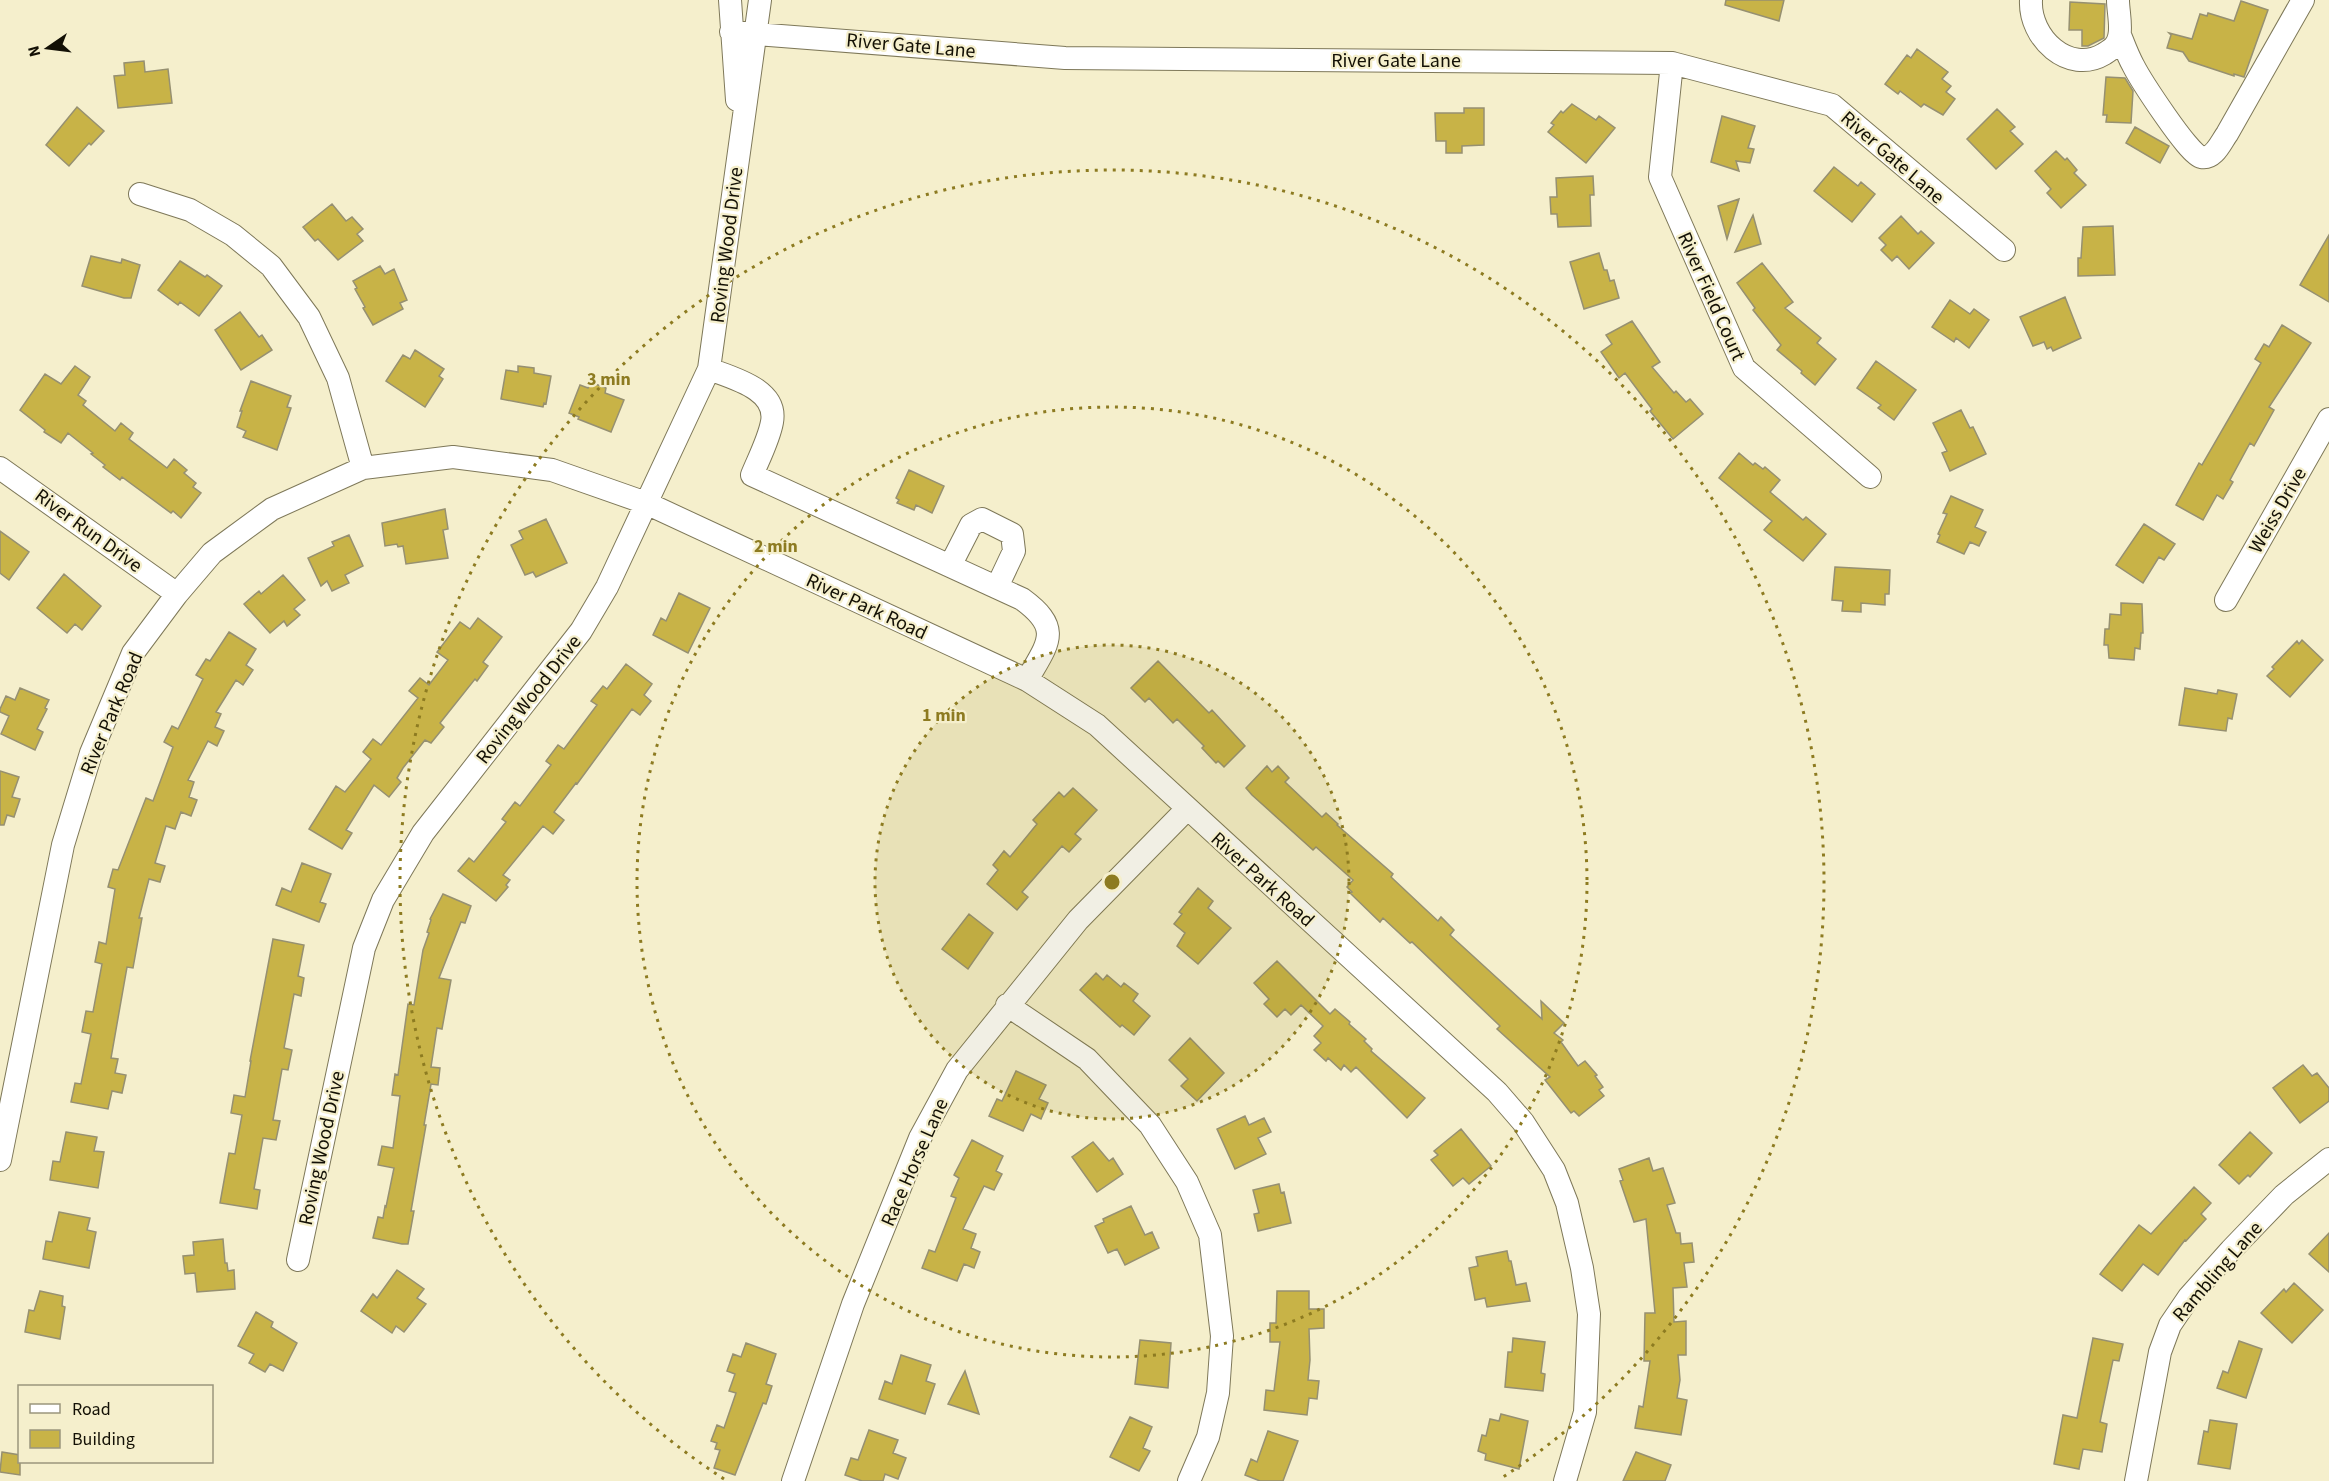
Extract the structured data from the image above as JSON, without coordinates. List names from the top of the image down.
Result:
{
  "streets": {
    "street": [
      "River Gate Lane",
      "Roving Wood Drive",
      "River Field Court",
      "Weiss Drive",
      "River Run Drive",
      "River Park Road",
      "Race Horse Lane",
      "Rambling Lane"
    ]
  },
  "crossings": [
    ["River Gate Lane", "Roving Wood Drive"],
    ["River Gate Lane", "River Field Court"],
    ["Roving Wood Drive", "River Park Road"],
    ["River Run Drive", "River Park Road"],
    ["River Park Road", "Race Horse Lane"]
  ],
  "legend": ["Road", "Building"],
  "north": "left",
  "rings": ["3 min", "2 min", "1 min"]
}
